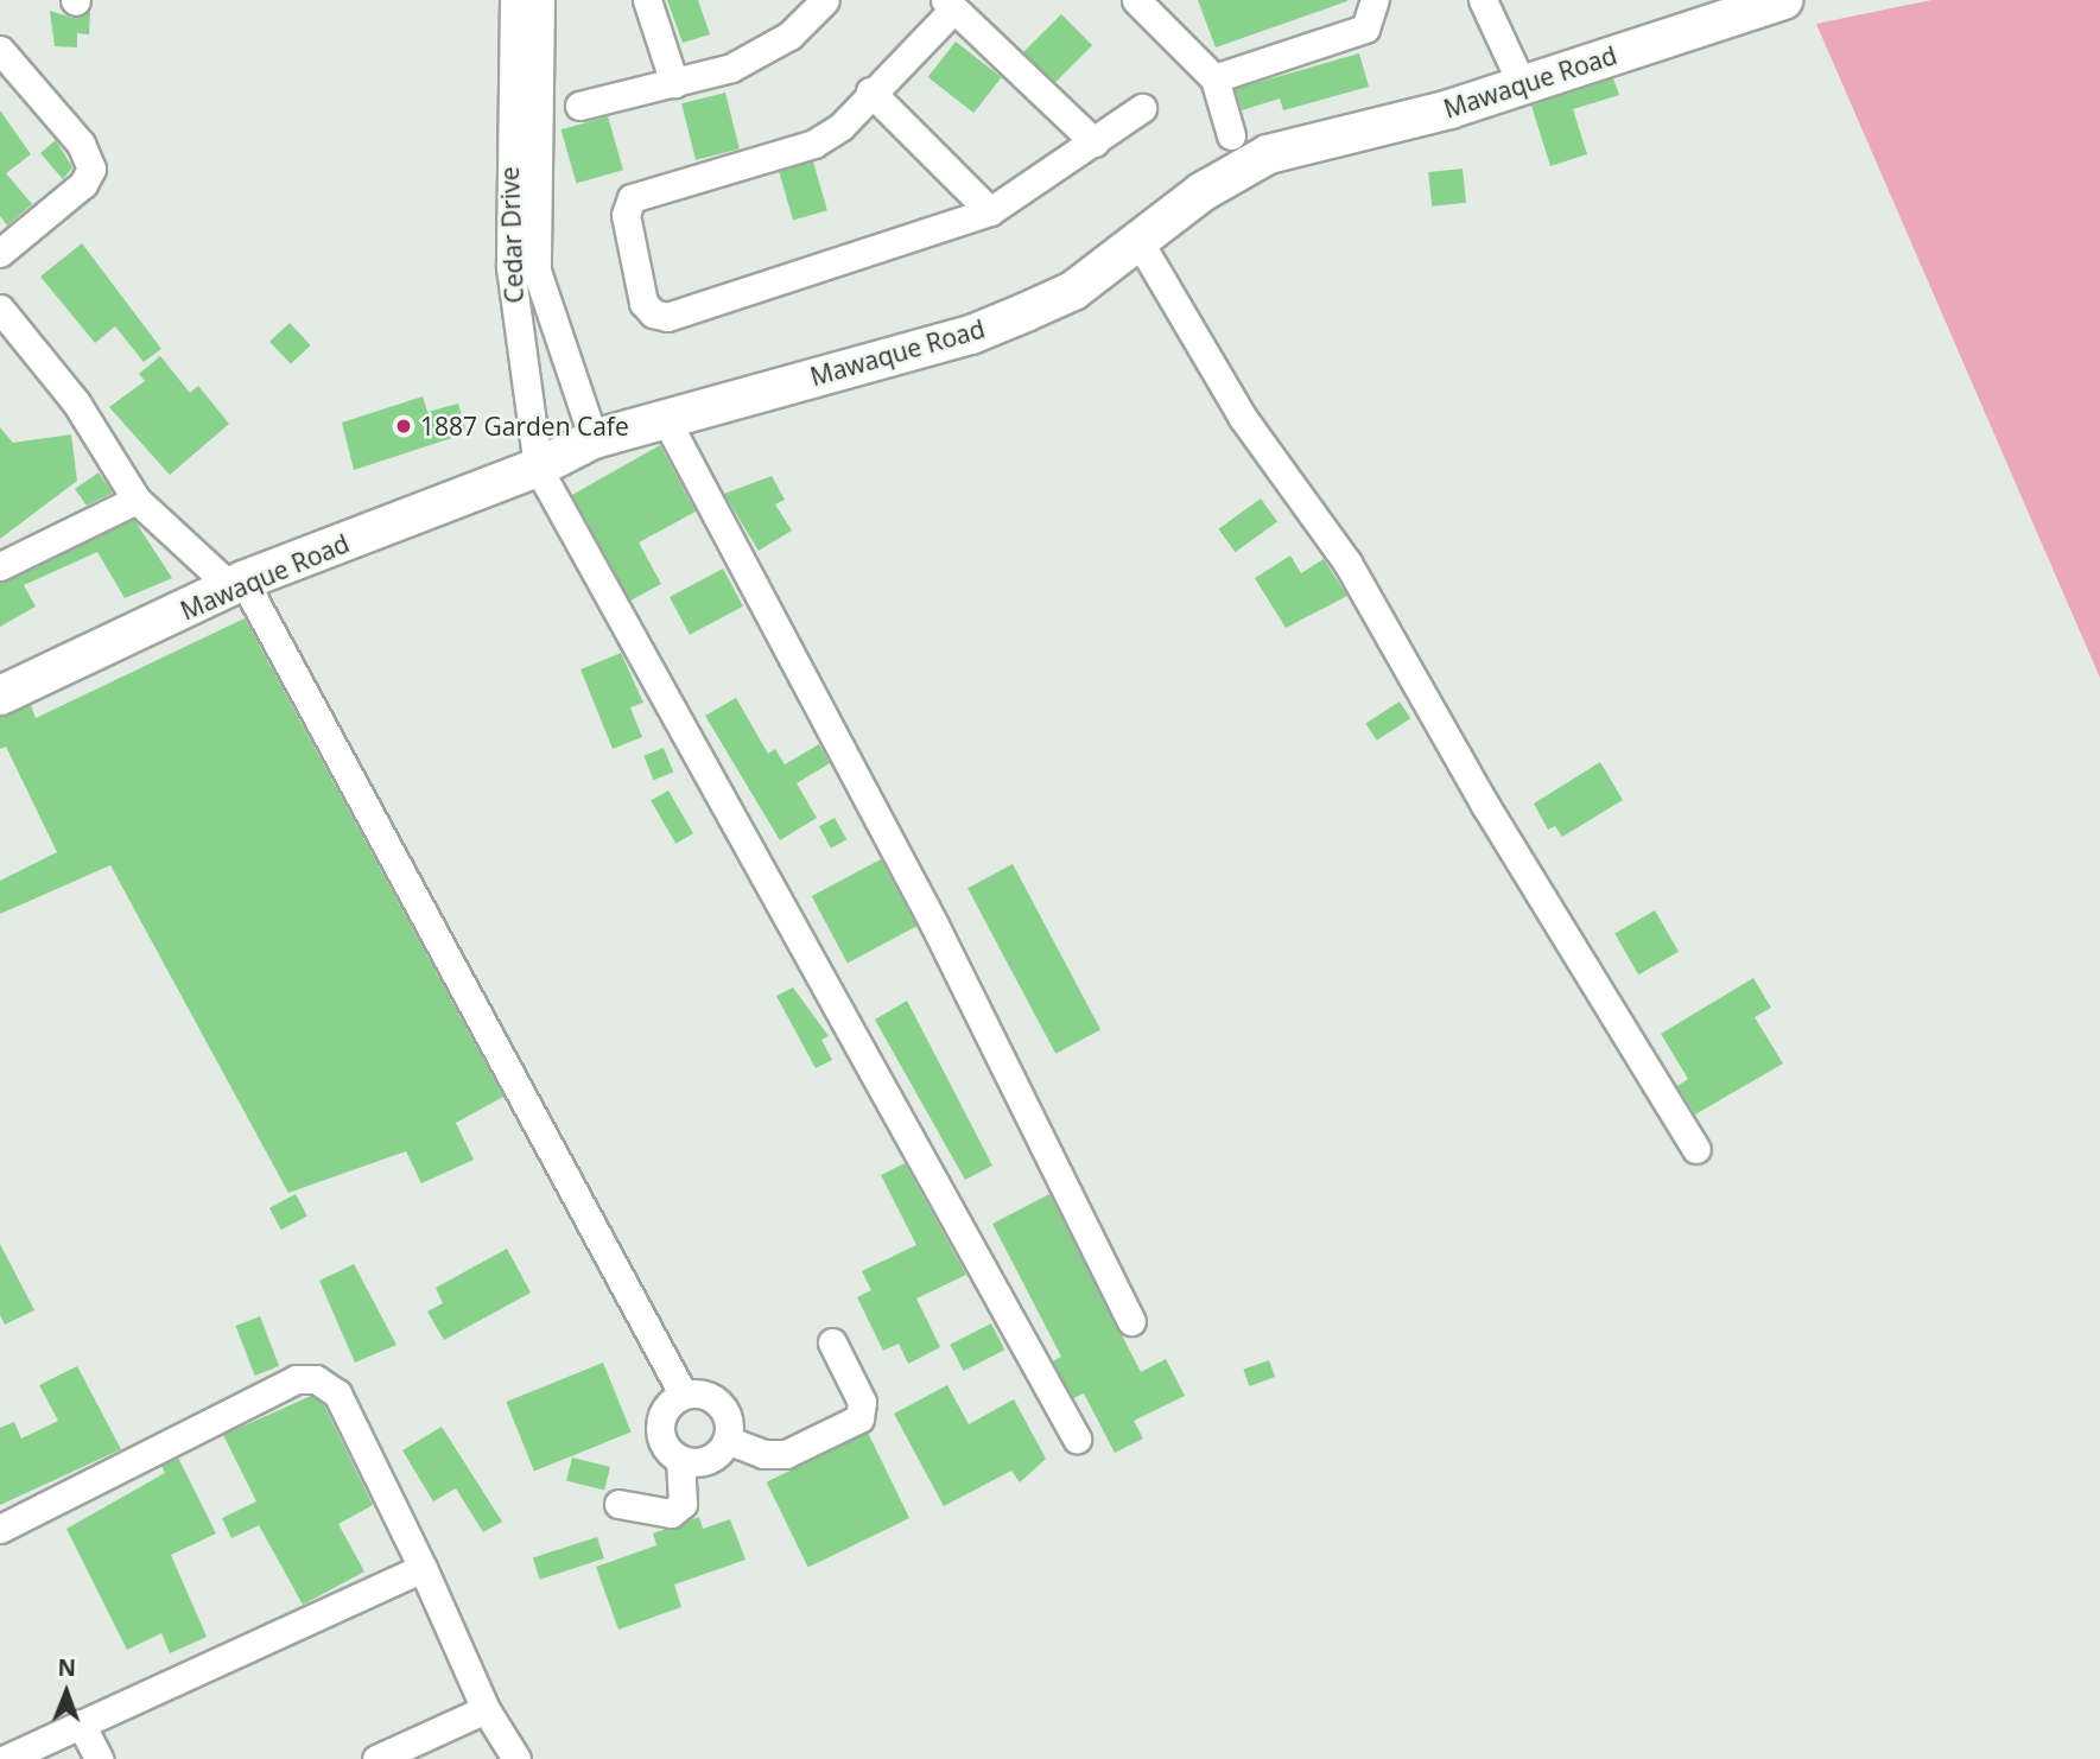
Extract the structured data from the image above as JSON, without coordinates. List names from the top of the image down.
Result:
{
  "streets": {
    "main road": ["Mawaque Road"],
    "street": ["Cedar Drive"]
  },
  "crossings": [
    ["Mawaque Road", "Cedar Drive"]
  ],
  "places": ["1887 Garden Cafe"],
  "north": "top"
}
